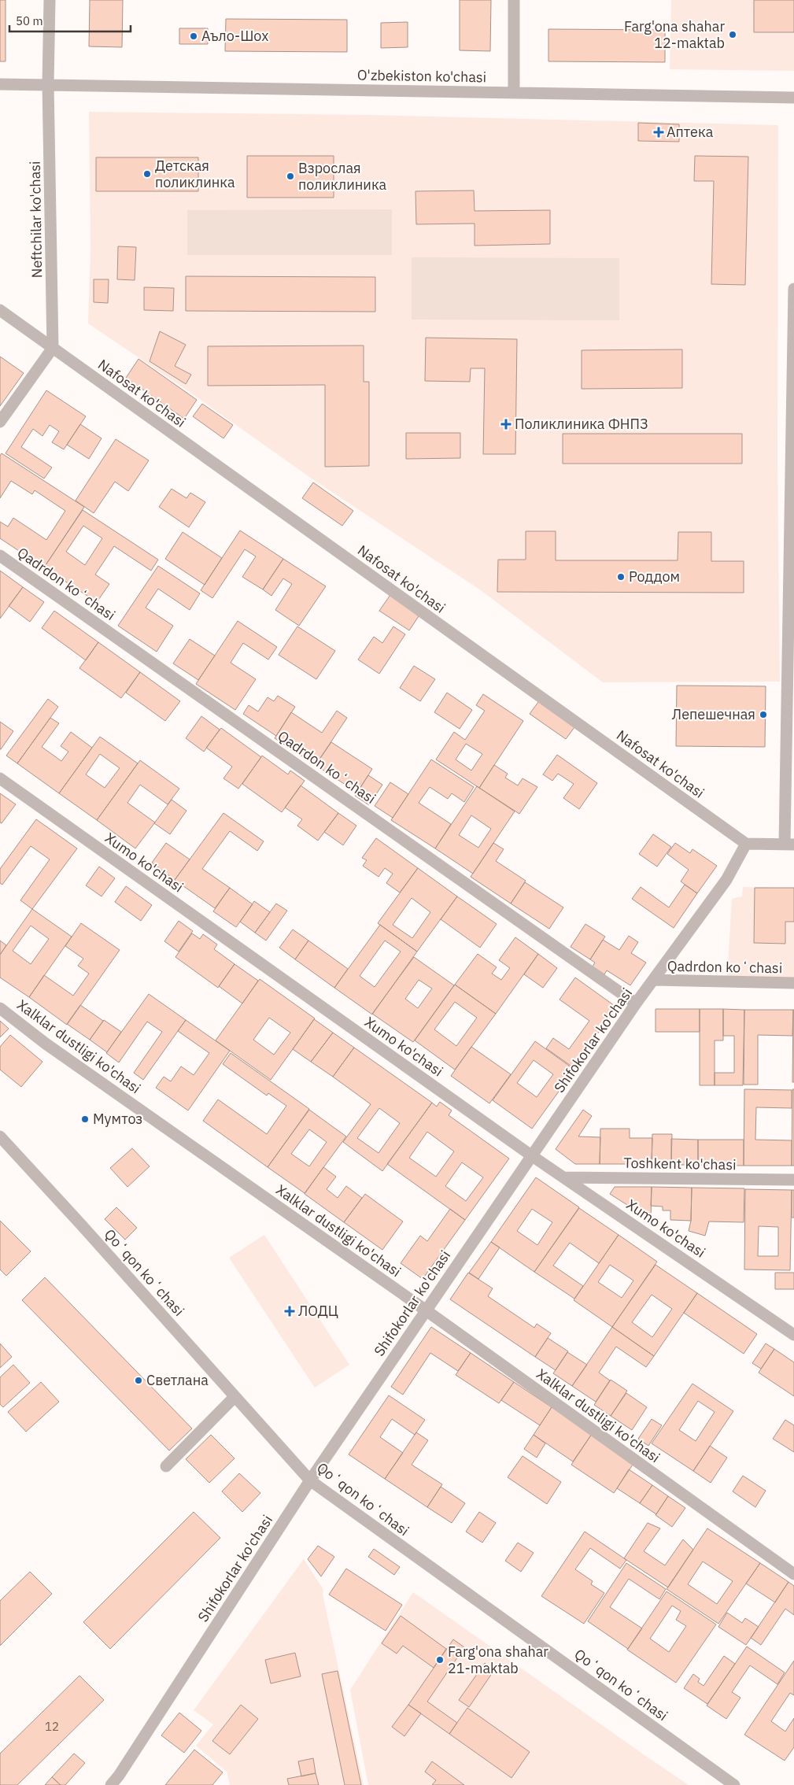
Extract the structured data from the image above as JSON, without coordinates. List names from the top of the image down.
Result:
{
  "streets": {
    "street": [
      "O'zbekiston ko'chasi",
      "Neftchilar ko'chasi",
      "Nafosat ko'chasi",
      "Qadrdon koʻchasi",
      "Xumo ko'chasi",
      "Shifokorlar ko'chasi",
      "Xalklar dustligi ko'chasi",
      "Toshkent ko'chasi",
      "Qoʻqon koʻchasi"
    ]
  },
  "crossings": [
    ["O'zbekiston ko'chasi", "Neftchilar ko'chasi"],
    ["Neftchilar ko'chasi", "Nafosat ko'chasi"],
    ["Nafosat ko'chasi", "Shifokorlar ko'chasi"],
    ["Qadrdon koʻchasi", "Shifokorlar ko'chasi"],
    ["Xumo ko'chasi", "Shifokorlar ko'chasi"],
    ["Xumo ko'chasi", "Toshkent ko'chasi"],
    ["Shifokorlar ko'chasi", "Xalklar dustligi ko'chasi"],
    ["Shifokorlar ko'chasi", "Qoʻqon koʻchasi"]
  ],
  "places": {
    "other": [
      "Farg'ona shahar 12-maktab",
      "Аъло-Шох",
      "Детская поликлинка",
      "Взрослая поликлиника",
      "Роддом",
      "Лепешечная",
      "Mумтоз",
      "Светлана",
      "Farg'ona shahar 21-maktab"
    ],
    "health": ["Аптека", "Поликлиника ФНПЗ", "ЛОДЦ"]
  },
  "house_numbers": ["12"],
  "scale_bar": "50 m"
}
